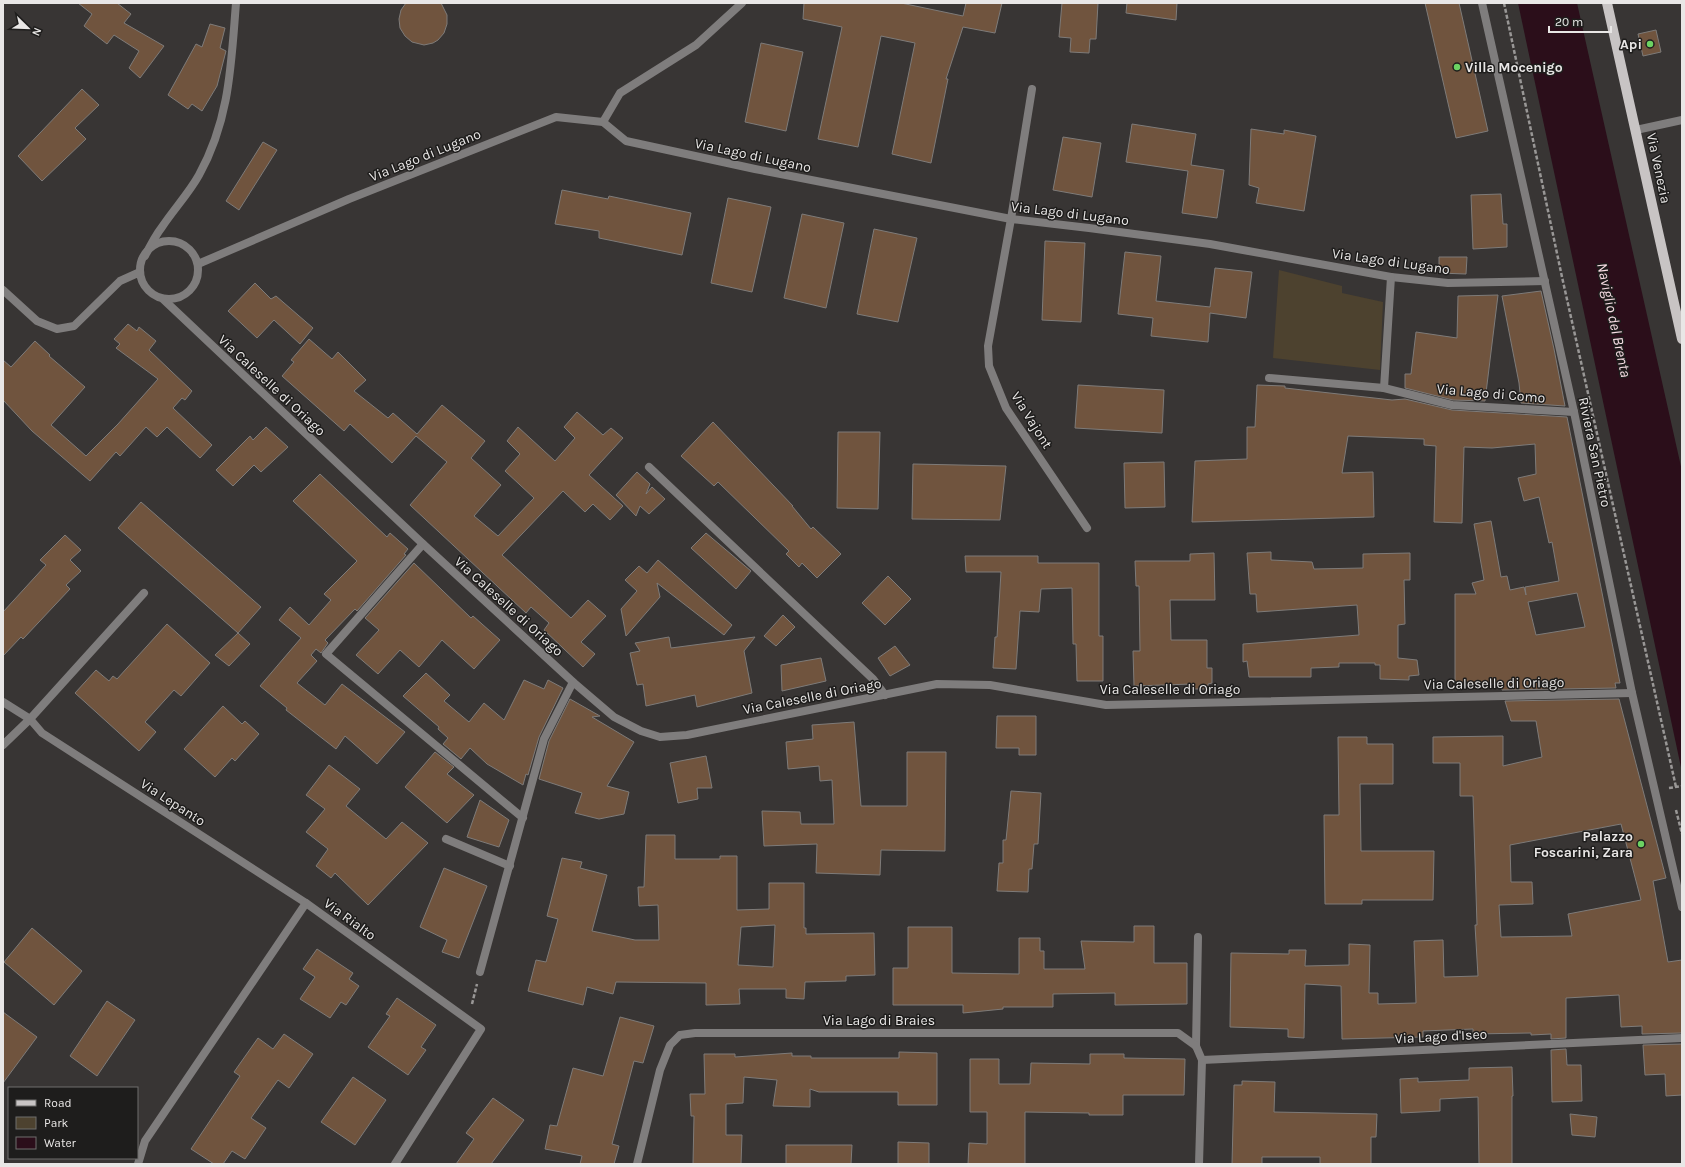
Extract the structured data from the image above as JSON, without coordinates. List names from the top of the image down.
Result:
{
  "streets": {
    "main road": ["Via Venezia"],
    "street": [
      "Via Lago di Lugano",
      "Via Caleselle di Oriago",
      "Via Lago di Como",
      "Via Vajont",
      "Riviera San Pietro",
      "Via Lepanto",
      "Via Rialto",
      "Via Lago di Braies",
      "Via Lago d'Iseo"
    ]
  },
  "crossings": [
    ["Via Lago di Lugano", "Via Caleselle di Oriago"],
    ["Via Lago di Lugano", "Via Vajont"],
    ["Via Lago di Lugano", "Riviera San Pietro"],
    ["Via Caleselle di Oriago", "Riviera San Pietro"],
    ["Via Lago di Como", "Riviera San Pietro"],
    ["Via Lepanto", "Via Rialto"]
  ],
  "water": ["Naviglio del Brenta"],
  "places": ["Api", "Villa Mocenigo", "Palazzo Foscarini, Zara"],
  "legend": ["Road", "Park", "Water"],
  "scale_bar": "20 m",
  "north": "bottom right"
}
